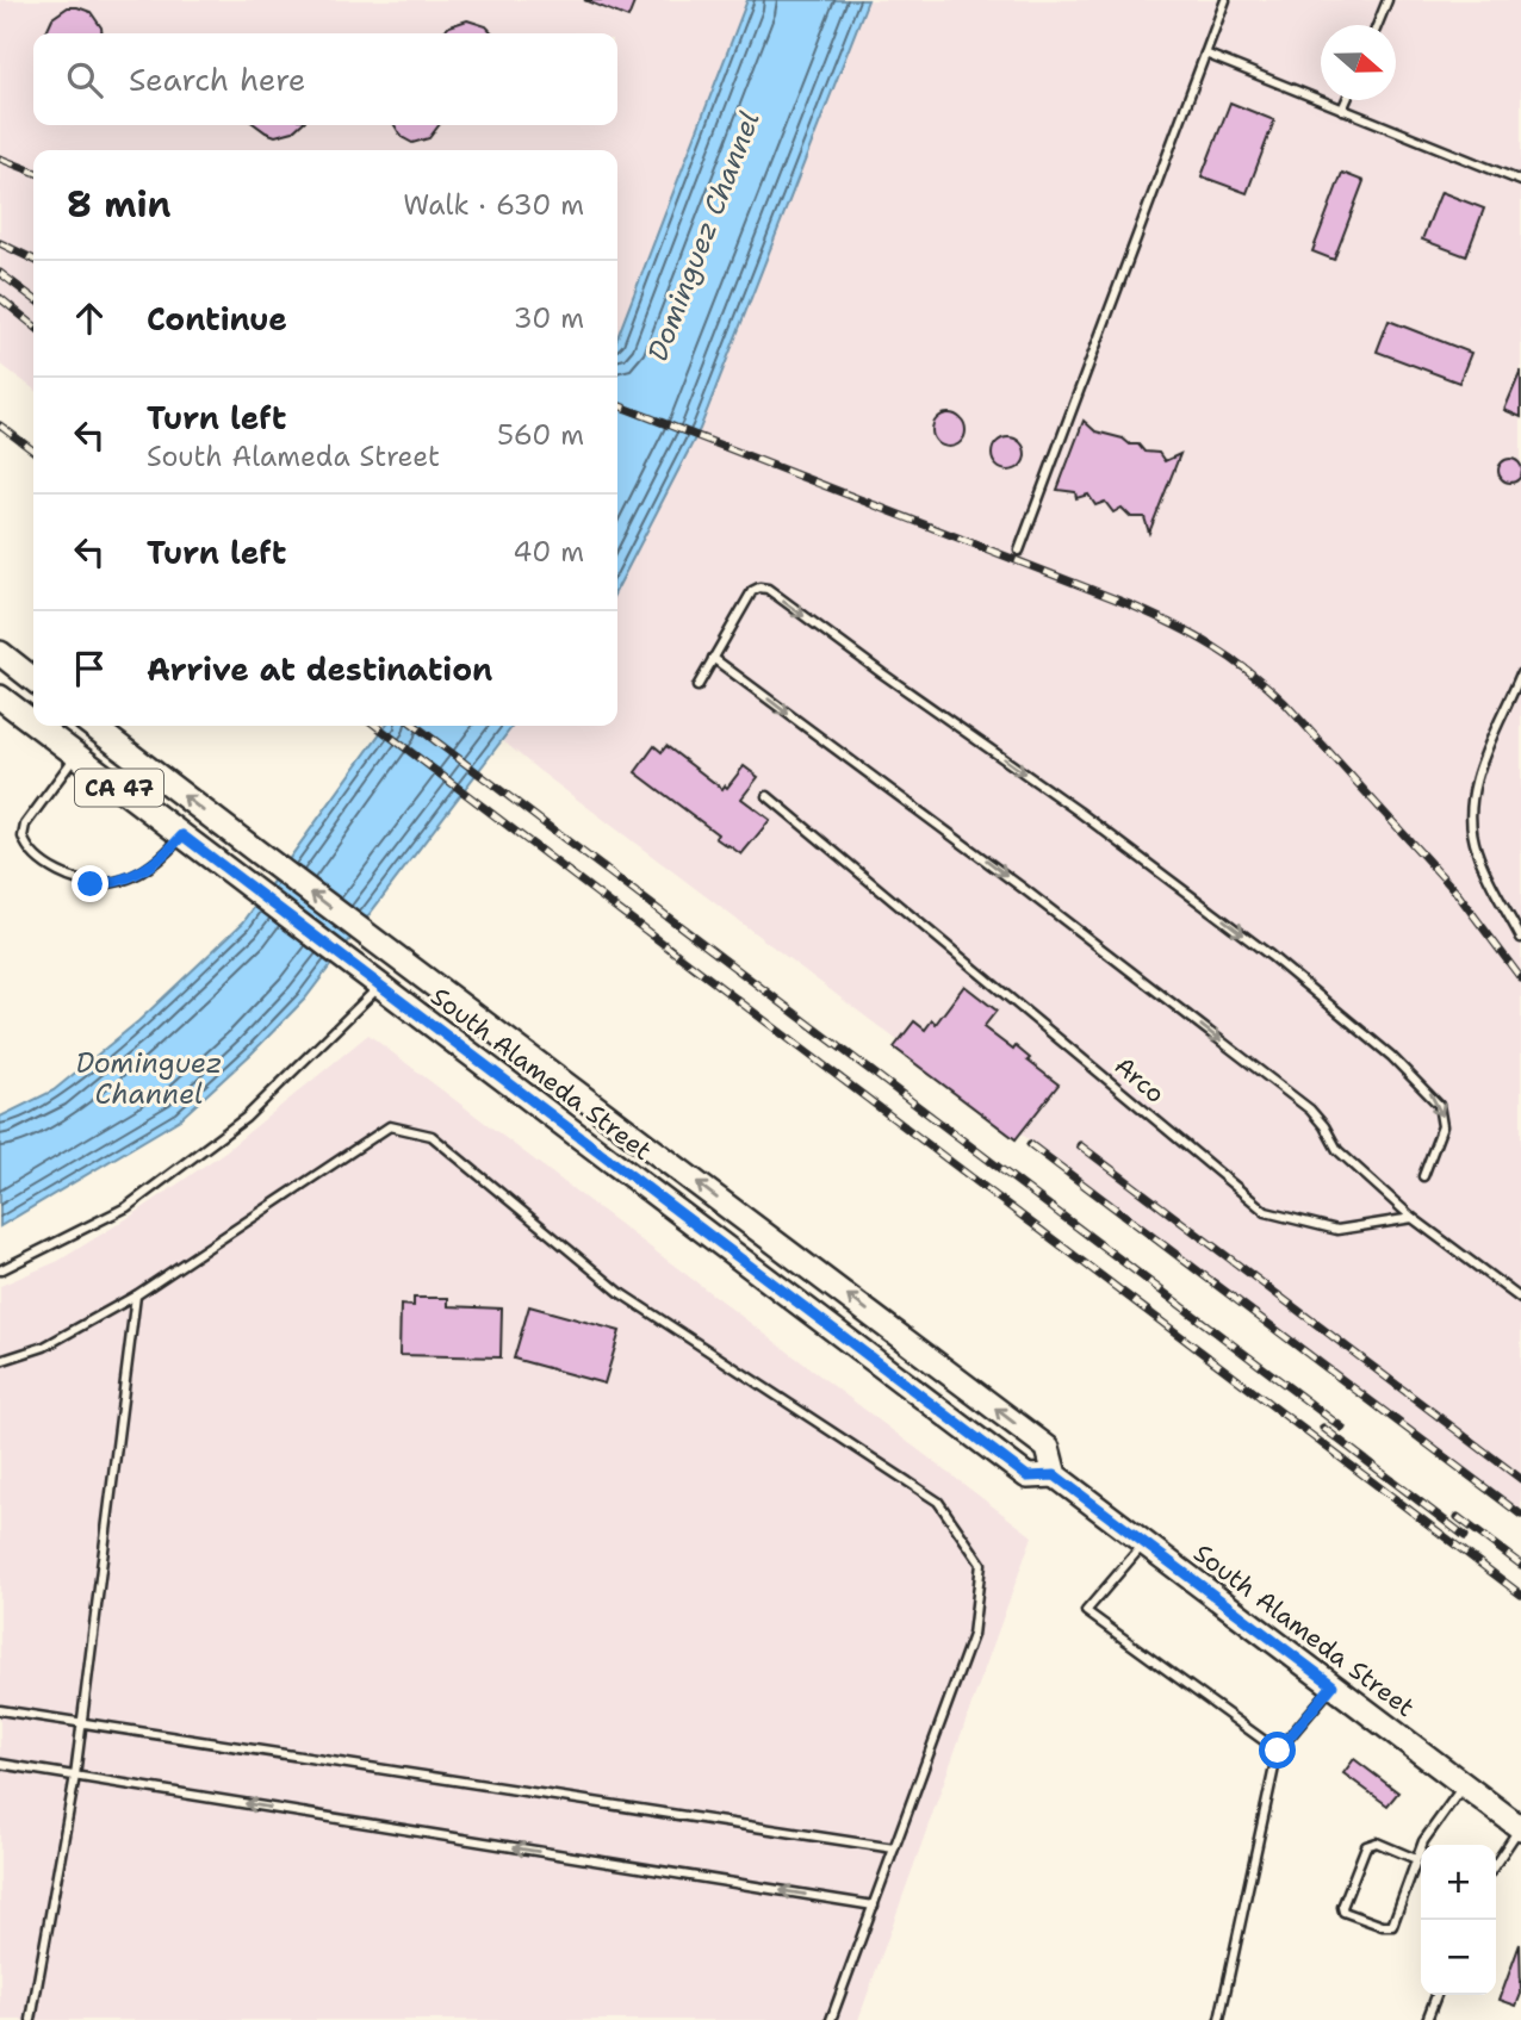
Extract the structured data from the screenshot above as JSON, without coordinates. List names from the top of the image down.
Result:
{
  "streets": {
    "main road": ["CA 47", "South Alameda Street"],
    "lane": ["Arco"]
  },
  "water": ["Dominguez Channel"],
  "north": "right",
  "page": {
    "search": "Search here",
    "heading": ["8 min", "Walk · 630 m"],
    "list": [
      ["Continue", "30 m"],
      ["Turn left", "South Alameda Street", "560 m"],
      ["Turn left", "40 m"],
      "Arrive at destination"
    ],
    "map_buttons": ["+", "−"]
  }
}
